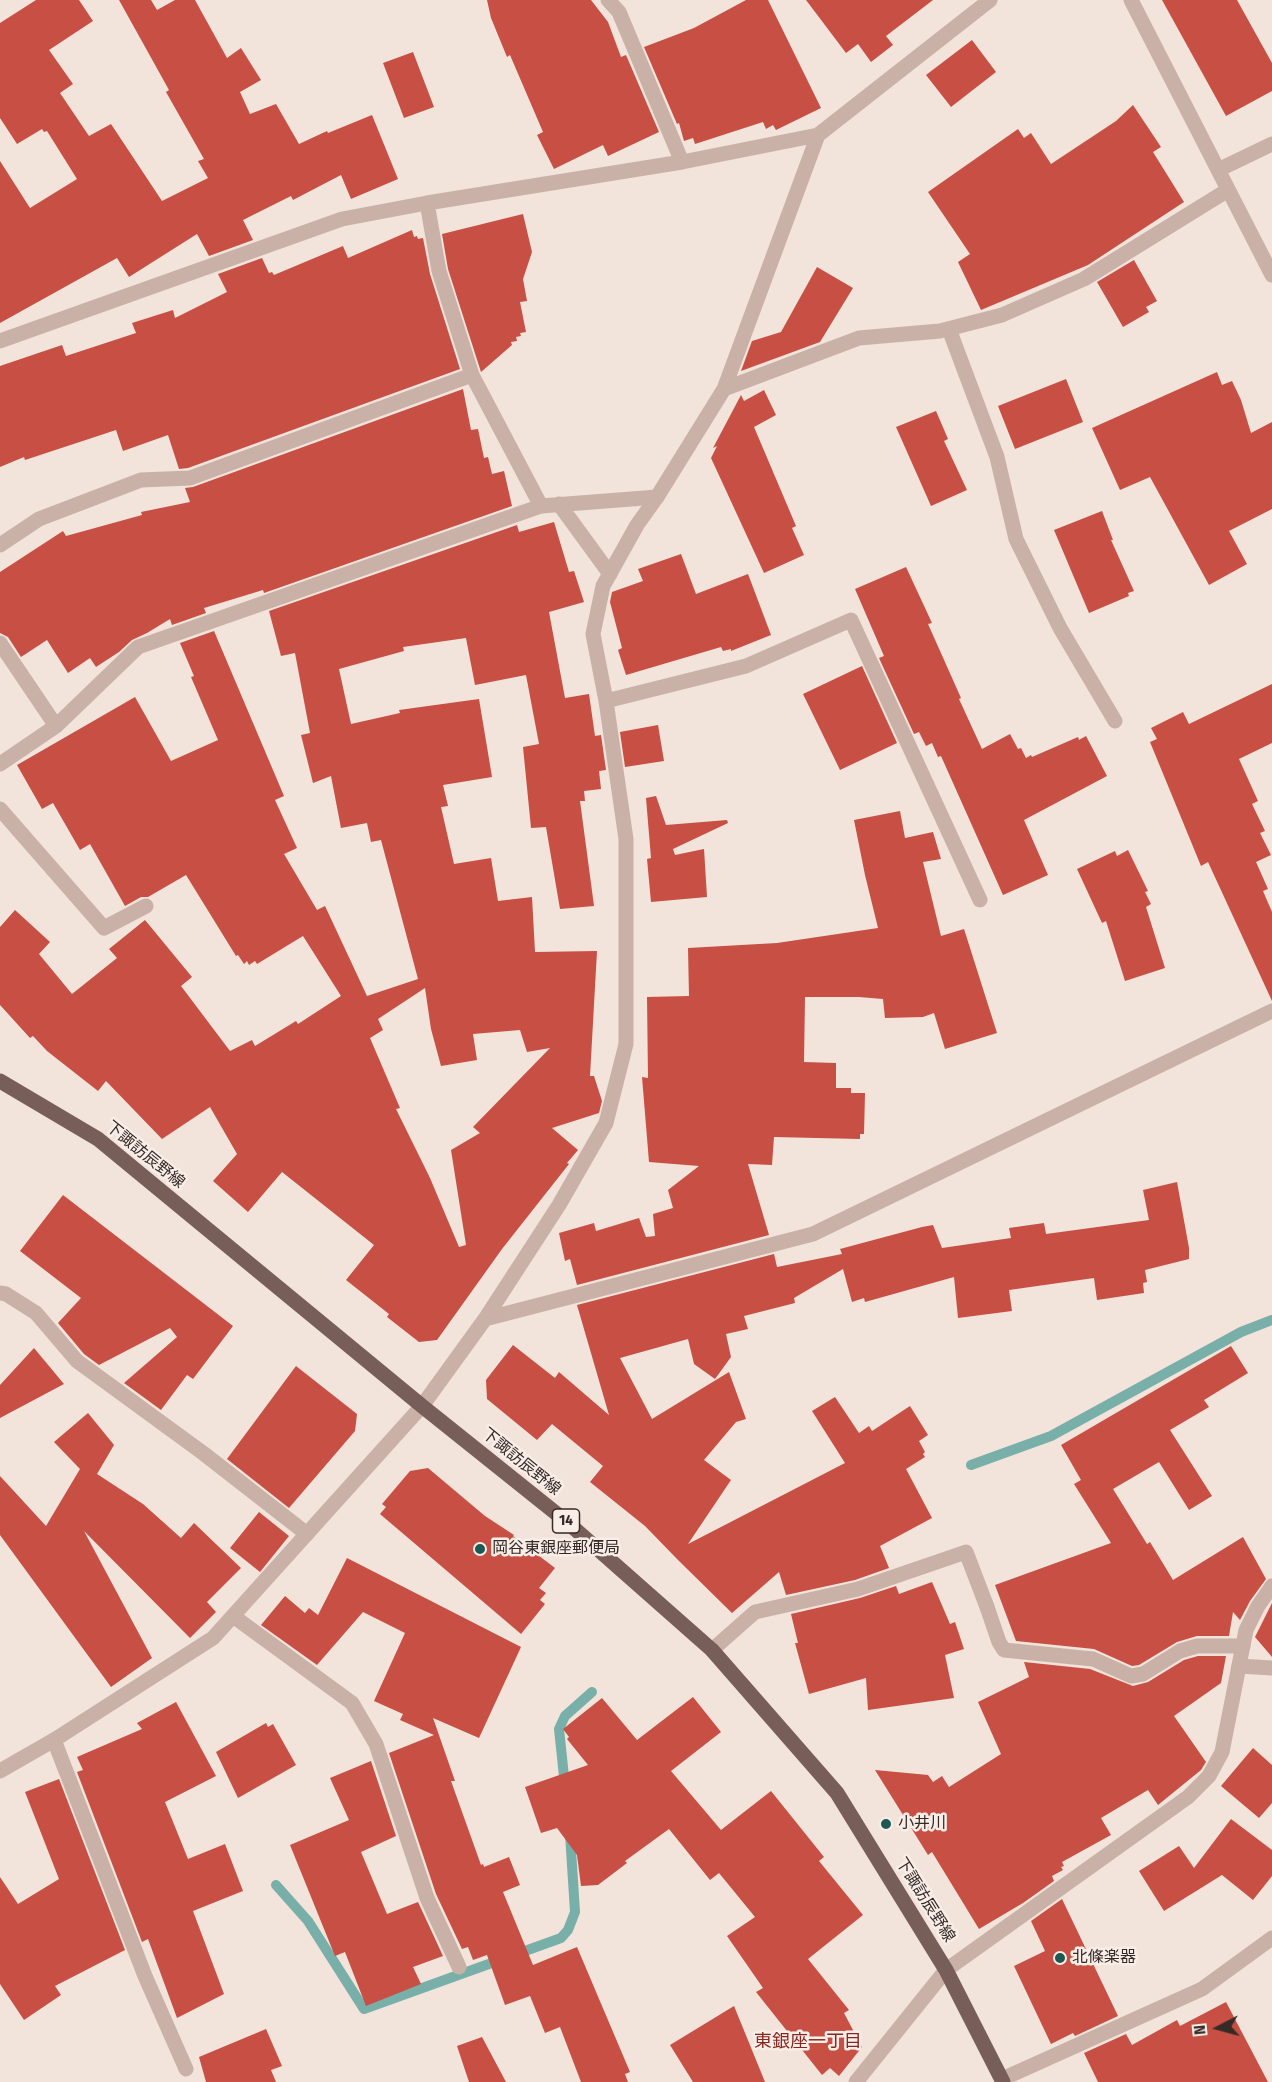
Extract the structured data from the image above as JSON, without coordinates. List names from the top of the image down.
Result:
{
  "streets": {
    "main road": ["下諏訪辰野線", "14"]
  },
  "districts": ["東銀座一丁目"],
  "places": ["岡谷東銀座郵便局", "小井川", "北條楽器"],
  "north": "left"
}
